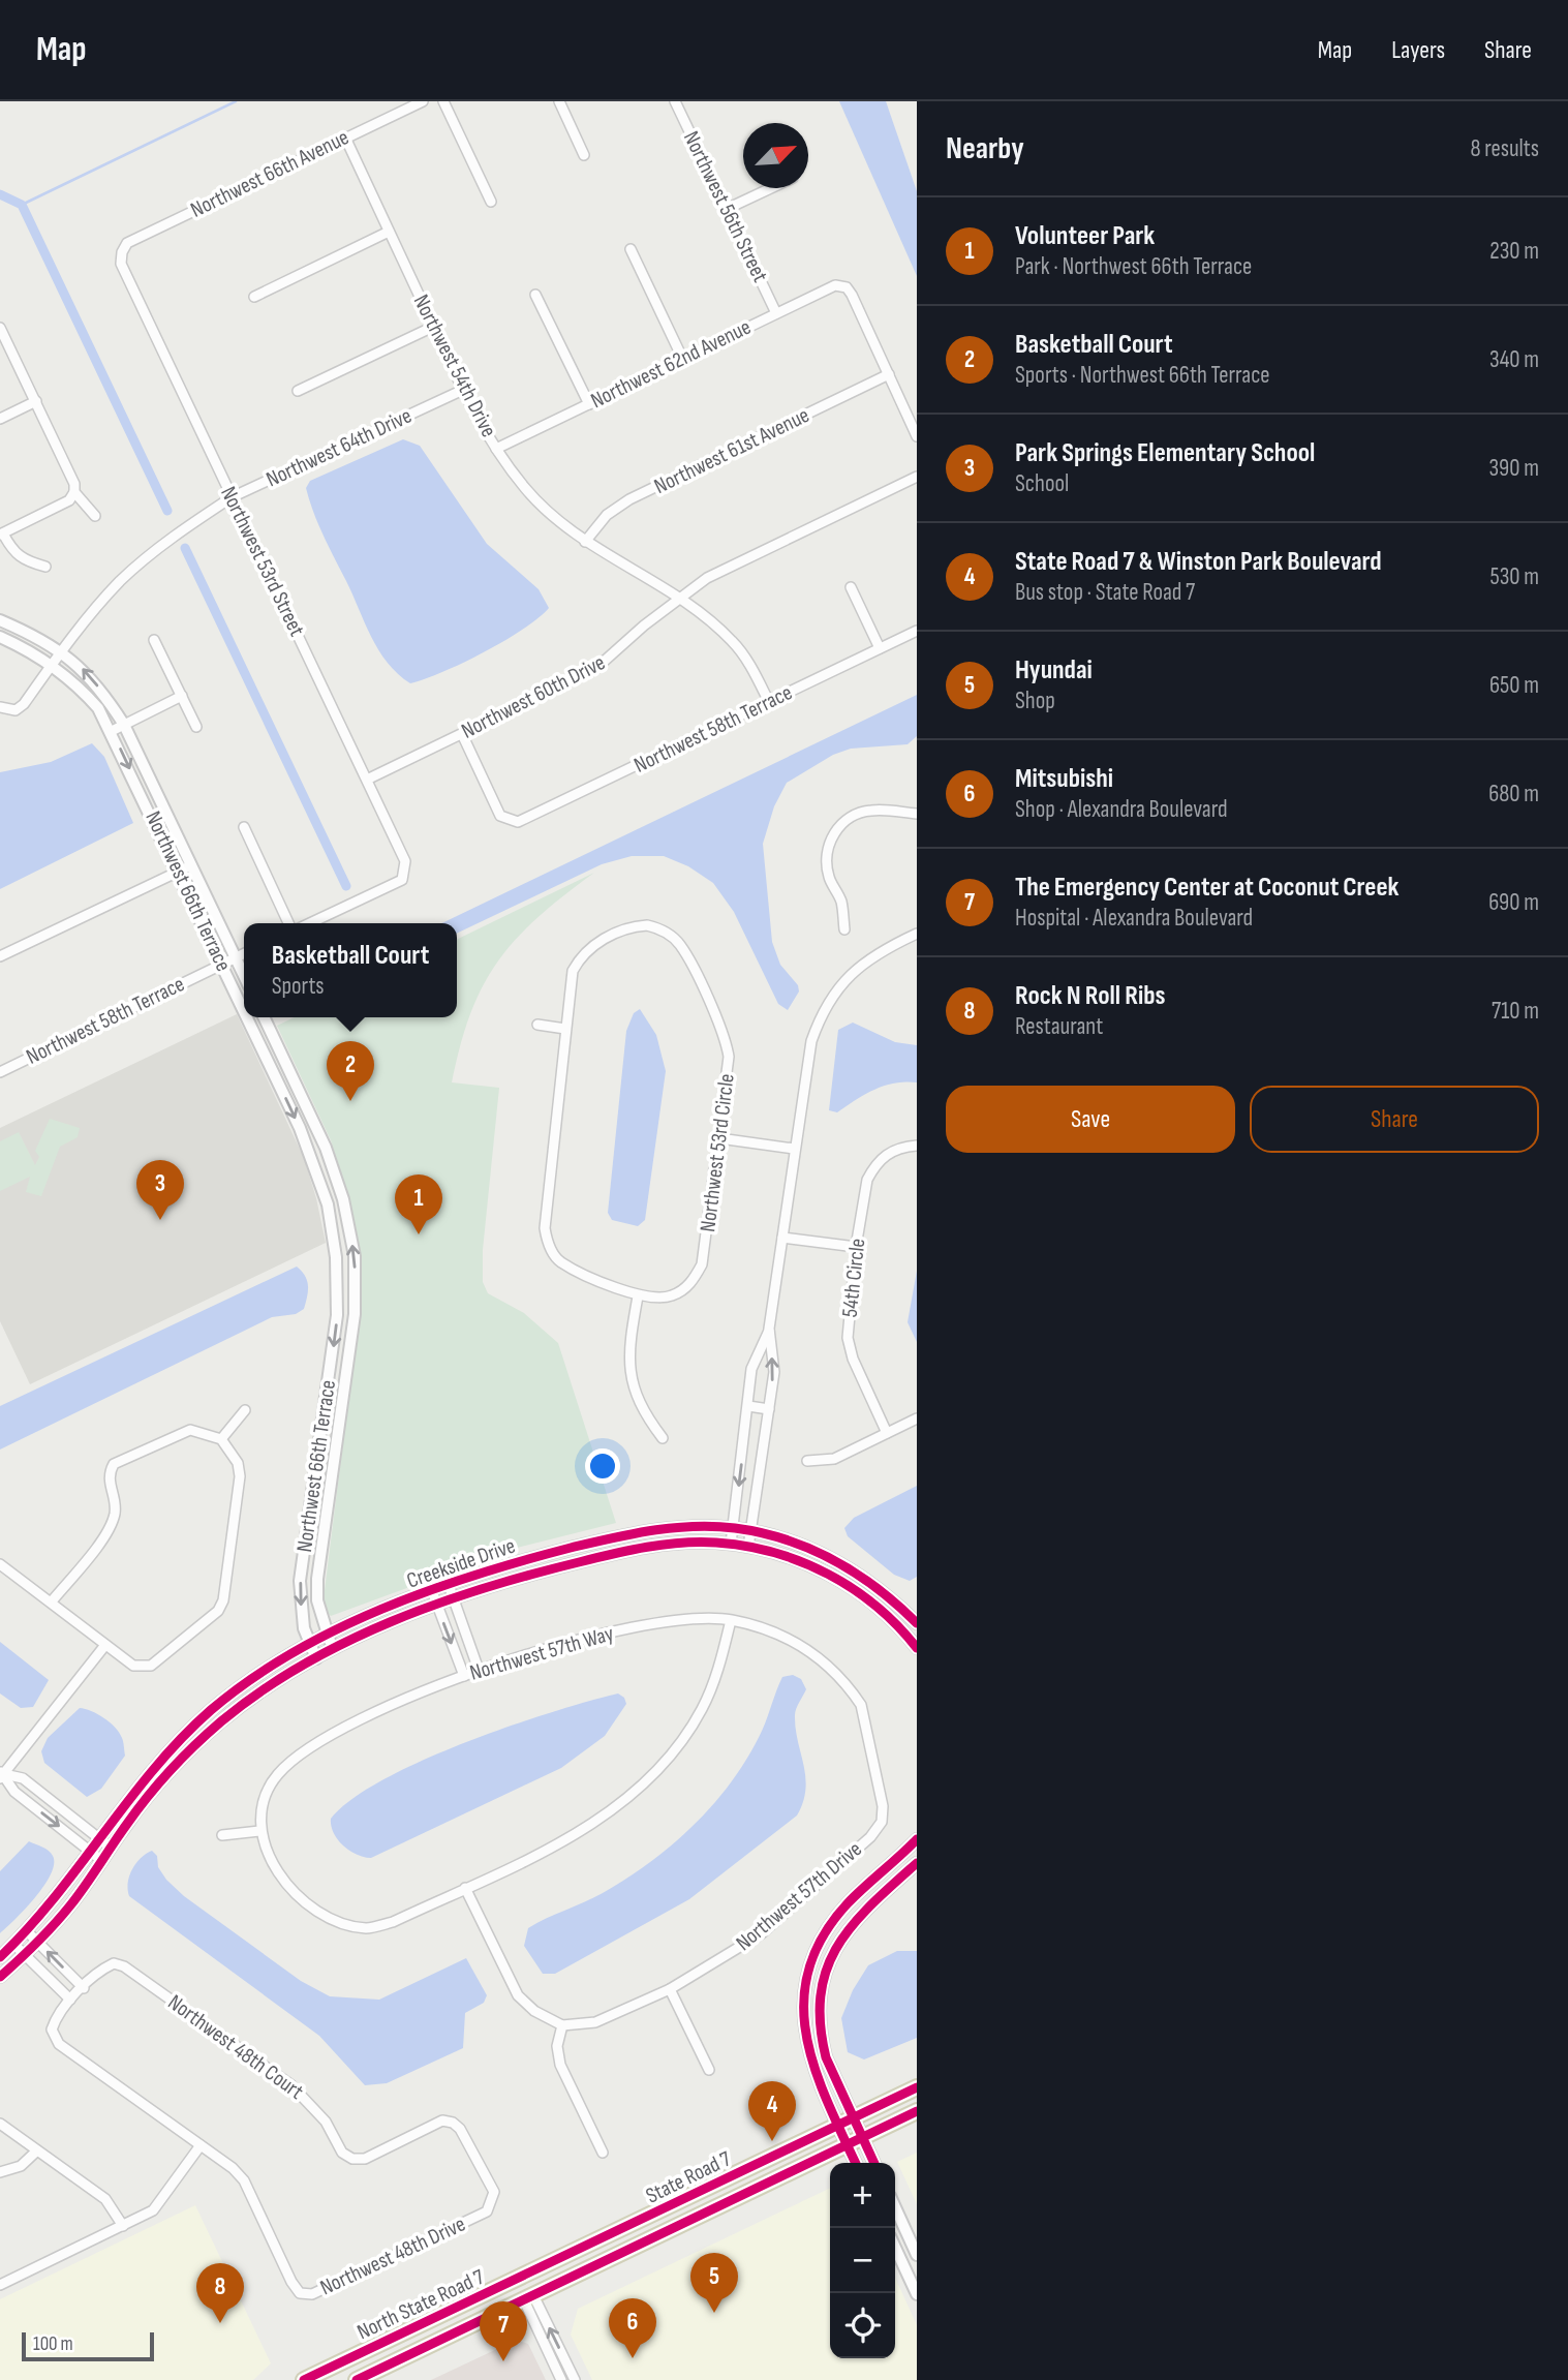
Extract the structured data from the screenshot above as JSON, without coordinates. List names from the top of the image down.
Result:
{
  "streets": {
    "main road": ["State Road 7", "North State Road 7"],
    "street": [
      "Northwest 66th Avenue",
      "Northwest 56th Street",
      "Northwest 62nd Avenue",
      "Northwest 54th Drive",
      "Northwest 64th Drive",
      "Northwest 61st Avenue",
      "Northwest 53rd Street",
      "Northwest 60th Drive",
      "Northwest 58th Terrace",
      "Northwest 66th Terrace",
      "Northwest 53rd Circle",
      "54th Circle",
      "Creekside Drive",
      "Northwest 57th Way",
      "Northwest 57th Drive",
      "Northwest 48th Court",
      "Northwest 48th Drive"
    ]
  },
  "crossings": [
    ["Northwest 66th Avenue", "Northwest 54th Drive"],
    ["Northwest 66th Avenue", "Northwest 53rd Street"],
    ["Northwest 56th Street", "Northwest 62nd Avenue"],
    ["Northwest 62nd Avenue", "Northwest 54th Drive"],
    ["Northwest 62nd Avenue", "Northwest 61st Avenue"],
    ["Northwest 54th Drive", "Northwest 64th Drive"],
    ["Northwest 54th Drive", "Northwest 61st Avenue"],
    ["Northwest 54th Drive", "Northwest 60th Drive"],
    ["Northwest 54th Drive", "Northwest 58th Terrace"],
    ["Northwest 64th Drive", "Northwest 53rd Street"],
    ["Northwest 64th Drive", "Northwest 66th Terrace"],
    ["Northwest 53rd Street", "Northwest 60th Drive"],
    ["Northwest 60th Drive", "Northwest 58th Terrace"],
    ["Northwest 58th Terrace", "Northwest 66th Terrace"],
    ["Northwest 66th Terrace", "Creekside Drive"],
    ["Northwest 57th Way", "Northwest 57th Drive"],
    ["Northwest 48th Court", "Northwest 48th Drive"],
    ["State Road 7", "North State Road 7"]
  ],
  "scale_bar": "100 m",
  "north": "top right",
  "page": {
    "header": "Map",
    "nav": ["Map", "Layers", "Share"],
    "heading": ["Nearby", "8 results"],
    "list": [
      {
        "mark": "1",
        "name": "Volunteer Park",
        "note": "Park · Northwest 66th Terrace",
        "value": "230 m"
      },
      {
        "mark": "2",
        "name": "Basketball Court",
        "note": "Sports · Northwest 66th Terrace",
        "value": "340 m"
      },
      {
        "mark": "3",
        "name": "Park Springs Elementary School",
        "note": "School",
        "value": "390 m"
      },
      {
        "mark": "4",
        "name": "State Road 7 & Winston Park Boulevard",
        "note": "Bus stop · State Road 7",
        "value": "530 m"
      },
      {
        "mark": "5",
        "name": "Hyundai",
        "note": "Shop",
        "value": "650 m"
      },
      {
        "mark": "6",
        "name": "Mitsubishi",
        "note": "Shop · Alexandra Boulevard",
        "value": "680 m"
      },
      {
        "mark": "7",
        "name": "The Emergency Center at Coconut Creek",
        "note": "Hospital · Alexandra Boulevard",
        "value": "690 m"
      },
      {
        "mark": "8",
        "name": "Rock N Roll Ribs",
        "note": "Restaurant",
        "value": "710 m"
      }
    ],
    "popup": ["Basketball Court", "Sports"],
    "pins": [
      "2",
      "3",
      "1",
      "4",
      "5",
      "8",
      "6",
      "7"
    ],
    "buttons": ["Save", "Share"],
    "map_buttons": ["+", "−"],
    "scale": "100 m"
  }
}
